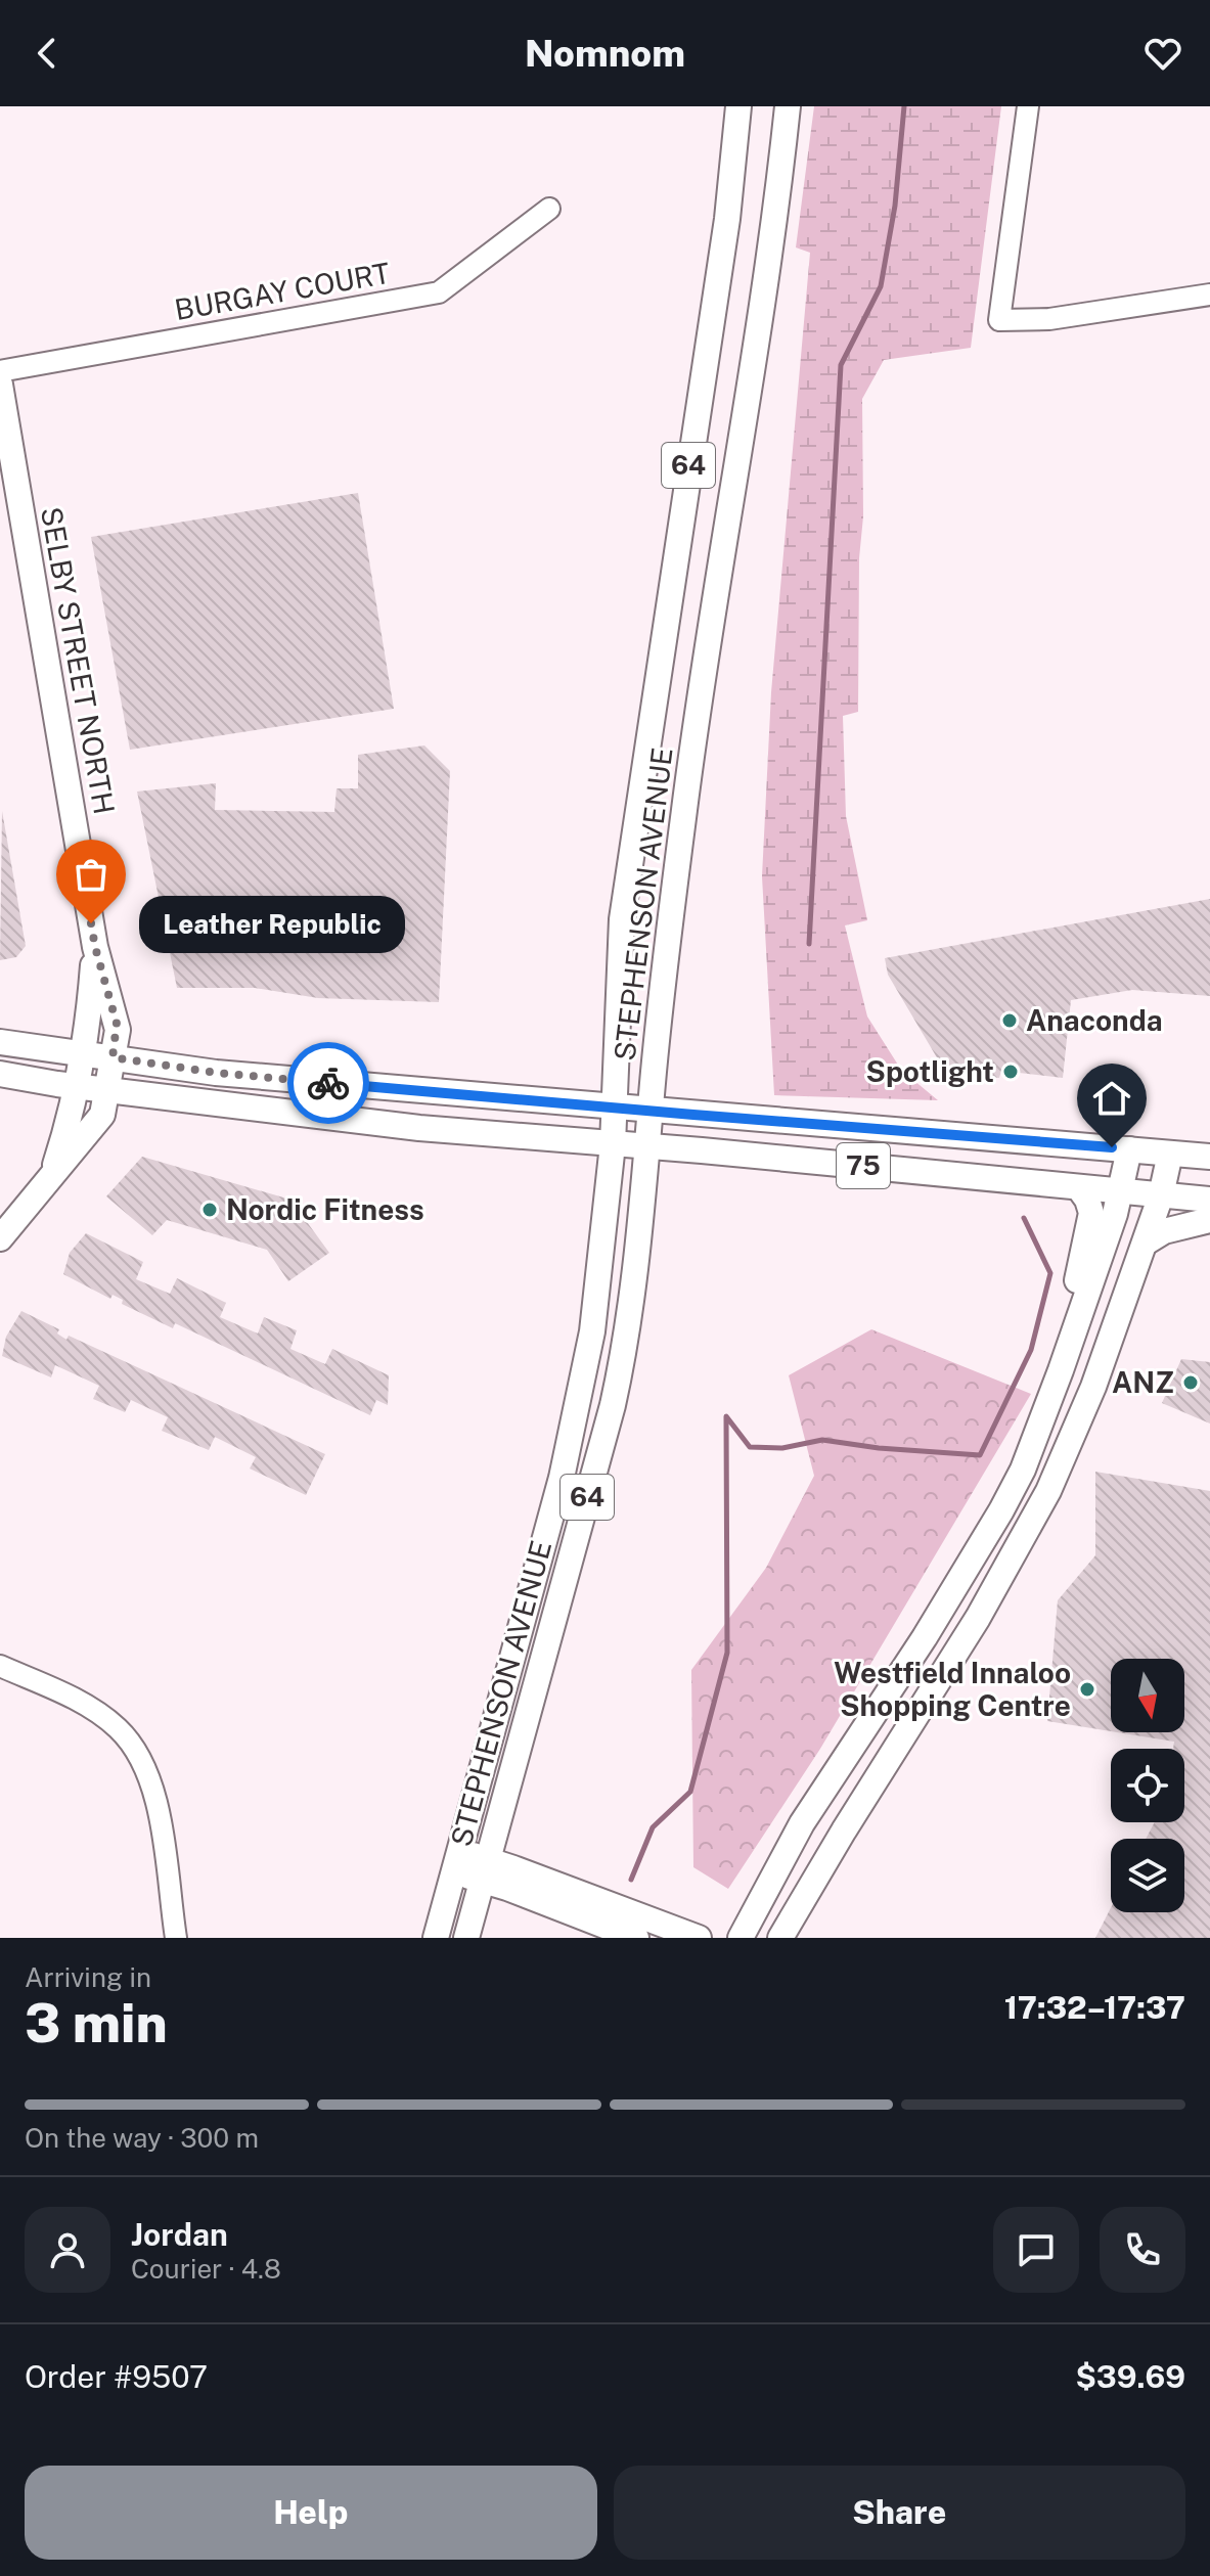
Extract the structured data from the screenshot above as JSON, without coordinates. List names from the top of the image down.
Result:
{
  "streets": {
    "main road": [
      "64",
      "SELBY STREET NORTH",
      "STEPHENSON AVENUE",
      "75"
    ],
    "street": ["BURGAY COURT"]
  },
  "crossings": [
    ["SELBY STREET NORTH", "75"],
    ["STEPHENSON AVENUE", "75"]
  ],
  "places": [
    "Leather Republic",
    "Anaconda",
    "Spotlight",
    "Nordic Fitness",
    "ANZ",
    "Westfield Innaloo Shopping Centre"
  ],
  "north": "bottom",
  "page": {
    "header": "Nomnom",
    "bubble": "Leather Republic",
    "heading": ["3 min", "Arriving in", "17:32–17:37"],
    "panel": [
      "Jordan",
      "Courier · 4.8",
      "Order #9507",
      "$39.69"
    ],
    "bar": "On the way · 300 m",
    "buttons": ["Help", "Share"]
  }
}
